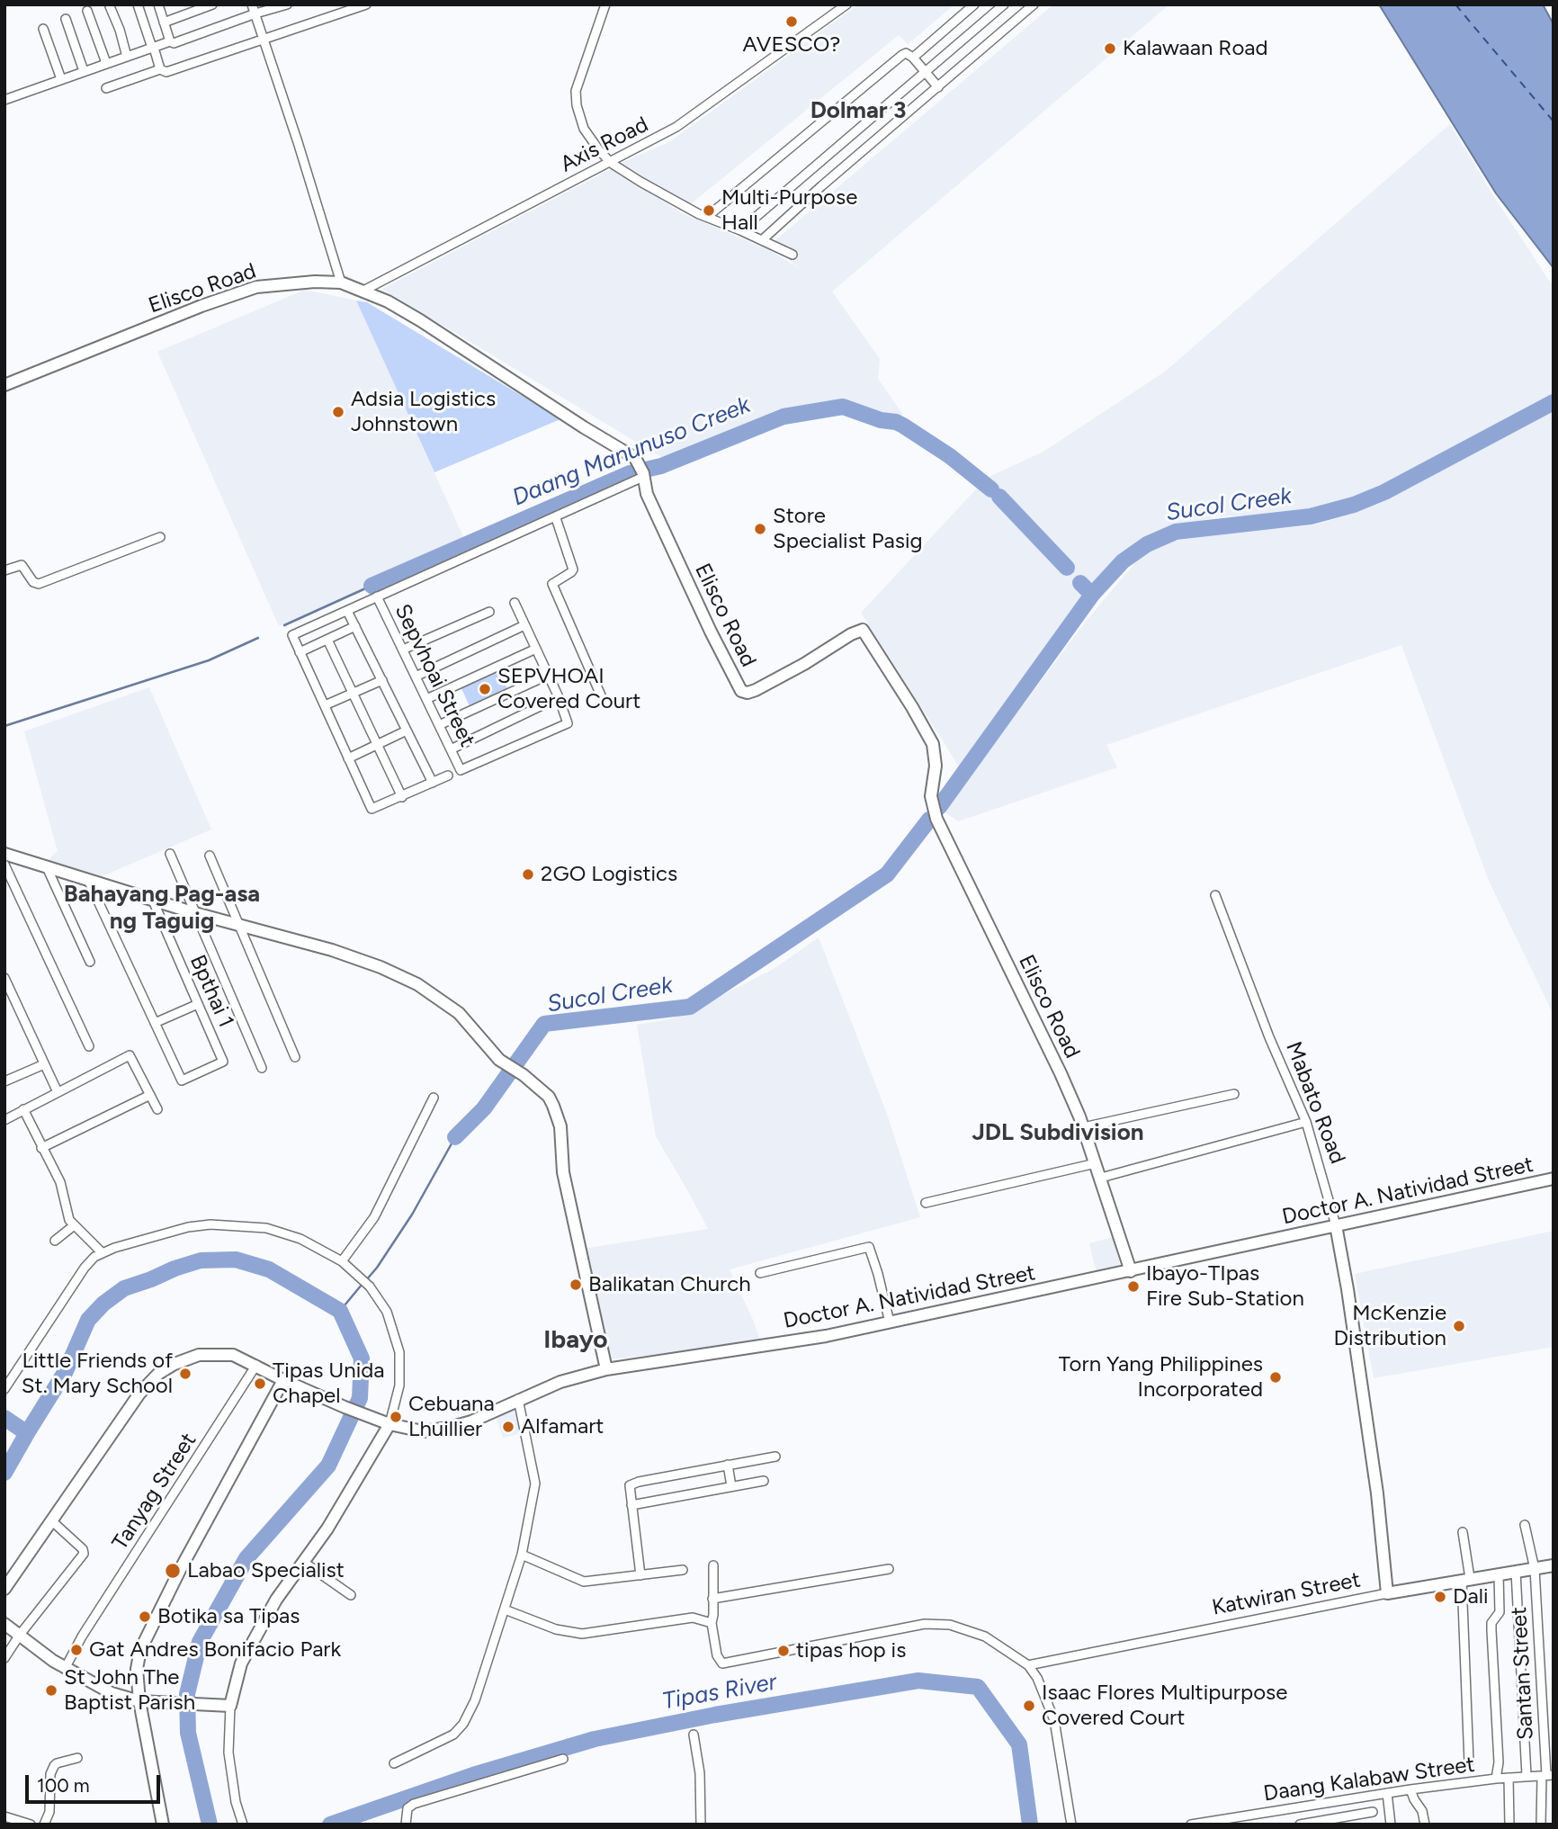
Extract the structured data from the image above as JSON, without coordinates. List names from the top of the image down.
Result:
{
  "streets": {
    "main road": [
      "Elisco Road",
      "Mabato Road",
      "Doctor A. Natividad Street",
      "Katwiran Street"
    ],
    "street": [
      "Axis Road",
      "Sepvhoai Street",
      "Bpthai 1",
      "Tanyag Street",
      "Santan Street",
      "Daang Kalabaw Street"
    ]
  },
  "crossings": [
    ["Axis Road", "Elisco Road"],
    ["Elisco Road", "Doctor A. Natividad Street"],
    ["Mabato Road", "Doctor A. Natividad Street"],
    ["Mabato Road", "Katwiran Street"],
    ["Doctor A. Natividad Street", "Tanyag Street"],
    ["Katwiran Street", "Santan Street"],
    ["Santan Street", "Daang Kalabaw Street"]
  ],
  "districts": [
    "Dolmar 3",
    "Bahayang Pag-asa ng Taguig",
    "JDL Subdivision",
    "Ibayo"
  ],
  "water": ["Daang Manunuso Creek", "Sucol Creek", "Tipas River"],
  "places": [
    "AVESCO?",
    "Kalawaan Road",
    "Multi-Purpose Hall",
    "Adsia Logistics Johnstown",
    "Store Specialist Pasig",
    "SEPVHOAI Covered Court",
    "2GO Logistics",
    "Balikatan Church",
    "Ibayo-TIpas Fire Sub-Station",
    "McKenzie Distribution",
    "Little Friends of St. Mary School",
    "Torn Yang Philippines Incorporated",
    "Tipas Unida Chapel",
    "Cebuana Lhuillier",
    "Alfamart",
    "Labao Specialist",
    "Dali",
    "Botika sa Tipas",
    "Gat Andres Bonifacio Park",
    "tipas hop is",
    "St John The Baptist Parish",
    "Isaac Flores Multipurpose Covered Court"
  ],
  "scale_bar": "100 m"
}
